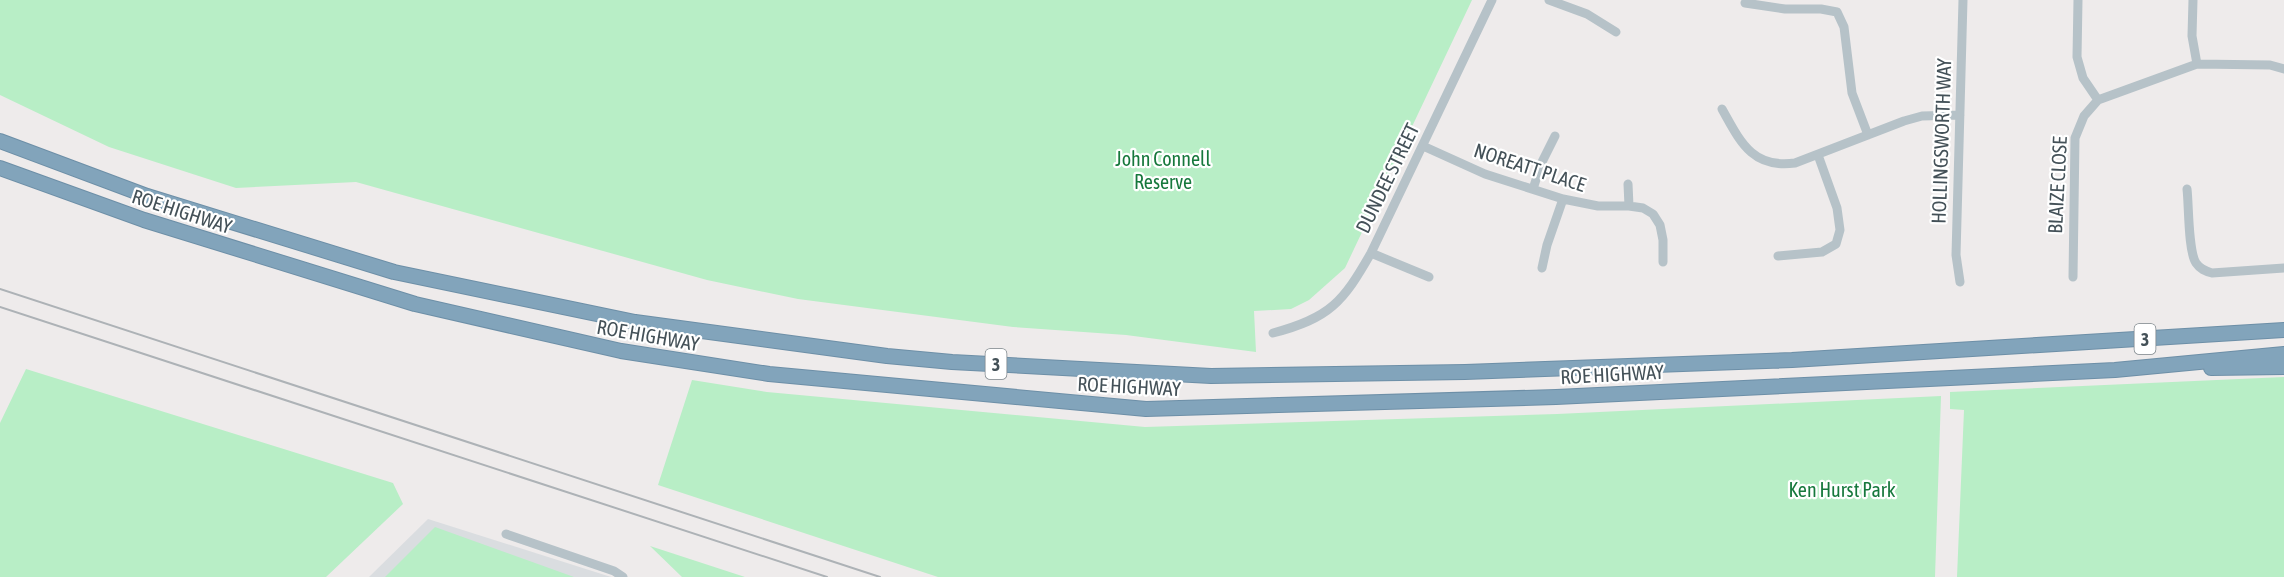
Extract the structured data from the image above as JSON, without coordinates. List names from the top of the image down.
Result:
{
  "streets": {
    "highway": ["ROE HIGHWAY", "3"],
    "street": [
      "HOLLINGSWORTH WAY",
      "NOREATT PLACE",
      "DUNDEE STREET",
      "BLAIZE CLOSE"
    ]
  },
  "crossings": [
    ["NOREATT PLACE", "DUNDEE STREET"]
  ],
  "parks": ["John Connell Reserve", "Ken Hurst Park"]
}
